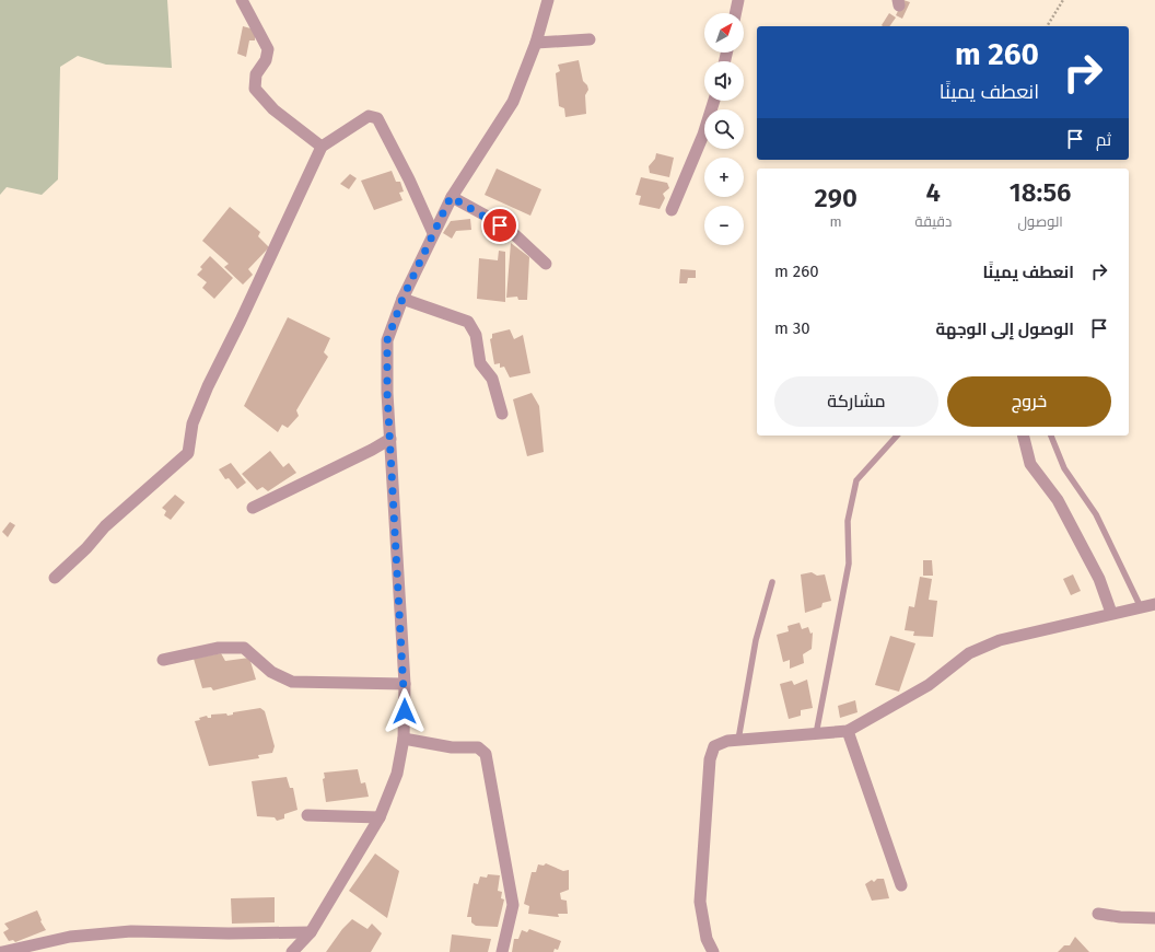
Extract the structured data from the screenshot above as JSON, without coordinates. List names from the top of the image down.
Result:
{
  "north": "top right",
  "page": {
    "map_buttons": ["+", "−"],
    "turn": ["260 m", "انعطف يمينًا"],
    "then": "ثم",
    "eta": [
      "18:56",
      "الوصول",
      "4",
      "دقيقة",
      "290",
      "m"
    ],
    "list": [
      {
        "name": "انعطف يمينًا",
        "value": "260 m"
      },
      {
        "name": "الوصول إلى الوجهة",
        "value": "30 m"
      }
    ],
    "buttons": ["خروج", "مشاركة"]
  }
}
